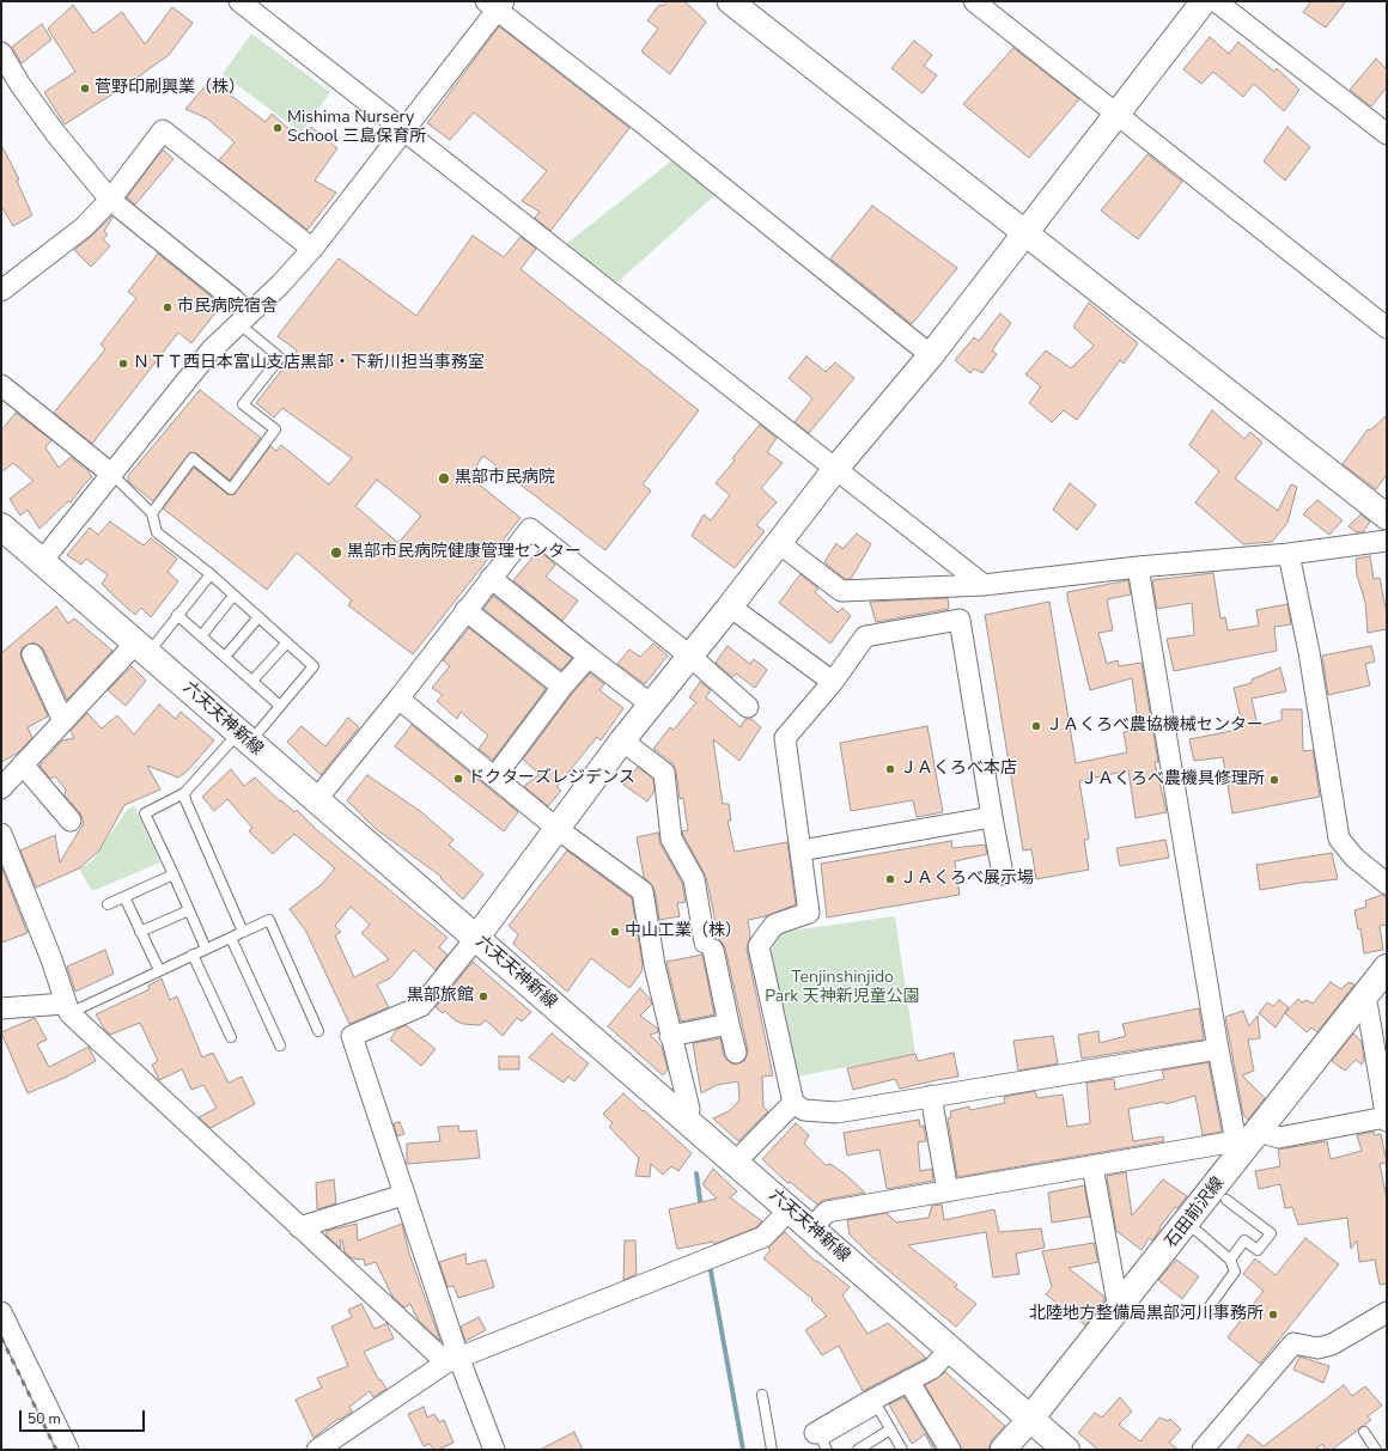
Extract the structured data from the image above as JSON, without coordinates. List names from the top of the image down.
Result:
{
  "streets": {
    "main road": ["六天天神新線", "石田前沢線"]
  },
  "crossings": [
    ["六天天神新線", "石田前沢線"]
  ],
  "parks": ["Tenjinshinjido Park 天神新児童公園"],
  "places": [
    "菅野印刷興業（株）",
    "Mishima Nursery School 三島保育所",
    "市民病院宿舎",
    "ＮＴＴ西日本富山支店黒部・下新川担当事務室",
    "黒部市民病院",
    "黒部市民病院健康管理センター",
    "ＪＡくろべ農協機械センター",
    "ＪＡくろべ本店",
    "ドクターズレジデンス",
    "ＪＡくろべ農機具修理所",
    "ＪＡくろべ展示場",
    "中山工業（株）",
    "黒部旅館",
    "北陸地方整備局黒部河川事務所"
  ],
  "scale_bar": "50 m"
}
